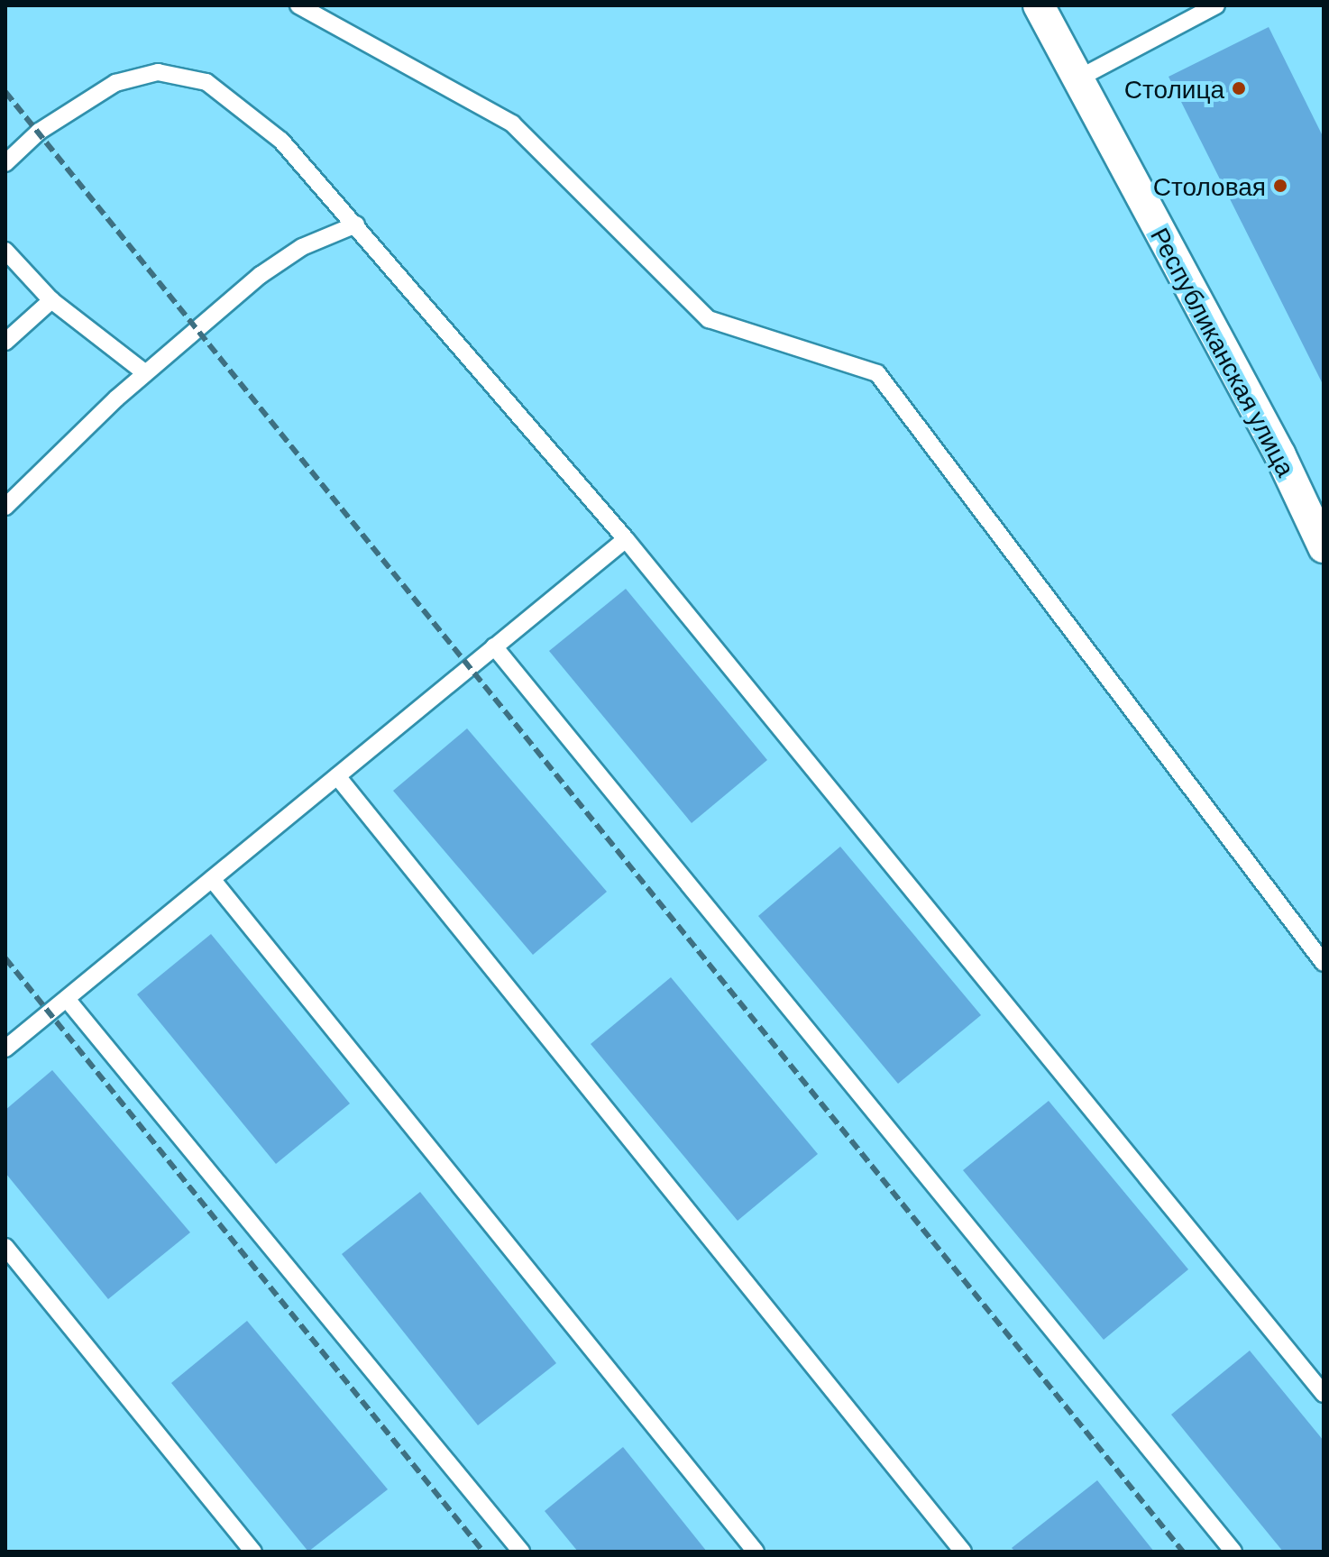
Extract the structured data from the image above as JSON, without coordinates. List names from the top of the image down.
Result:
{
  "streets": {
    "street": ["Республиканская улица"]
  },
  "places": ["Столица", "Столовая"]
}
